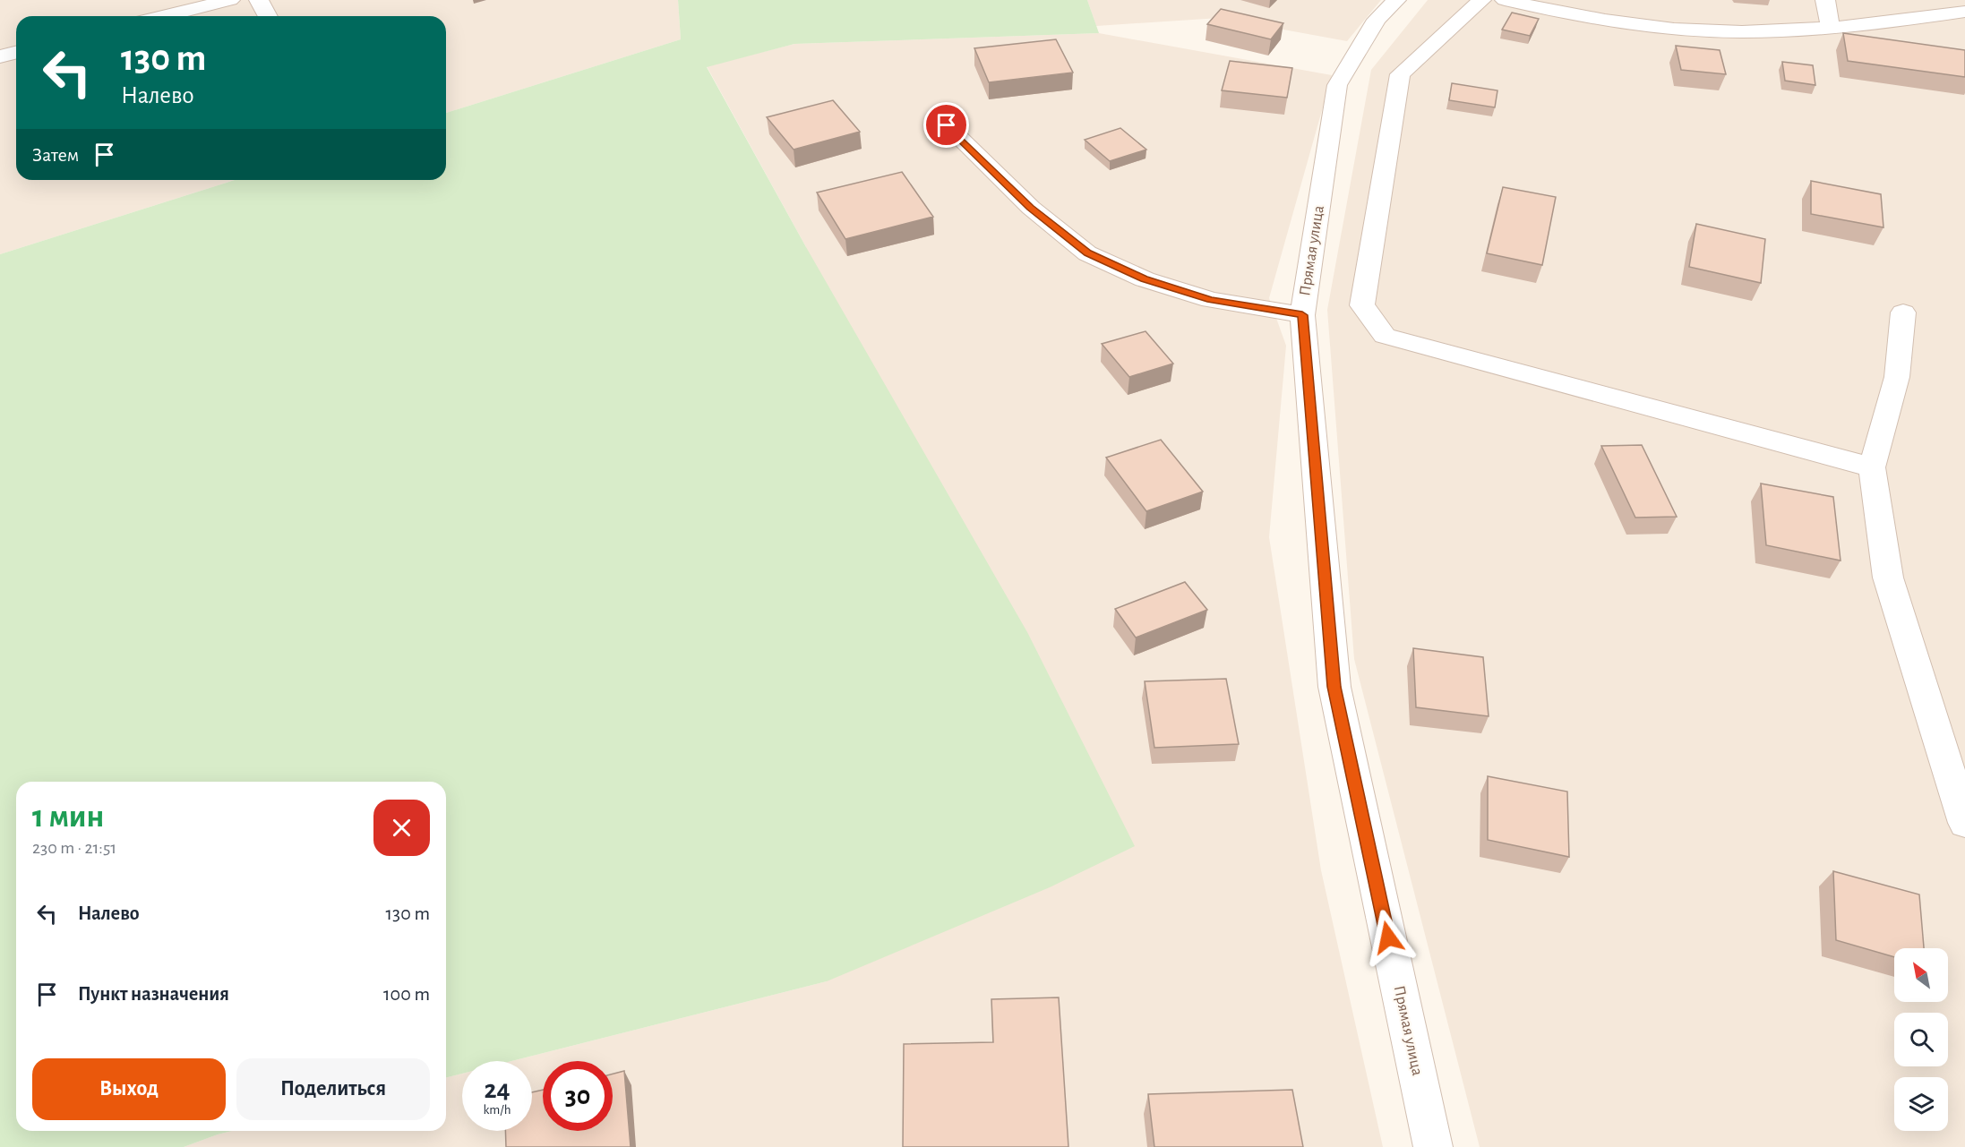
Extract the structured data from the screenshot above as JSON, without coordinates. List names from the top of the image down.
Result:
{
  "streets": {
    "street": ["Прямая улица"]
  },
  "north": "top left",
  "page": {
    "turn": ["130 m", "Налево"],
    "then": "Затем",
    "heading": ["1 мин", "230 m · 21:51"],
    "list": [
      {
        "name": "Налево",
        "value": "130 m"
      },
      {
        "name": "Пункт назначения",
        "value": "100 m"
      }
    ],
    "buttons": ["Выход", "Поделиться"],
    "speed": "24 km/h",
    "limit": "30"
  }
}
